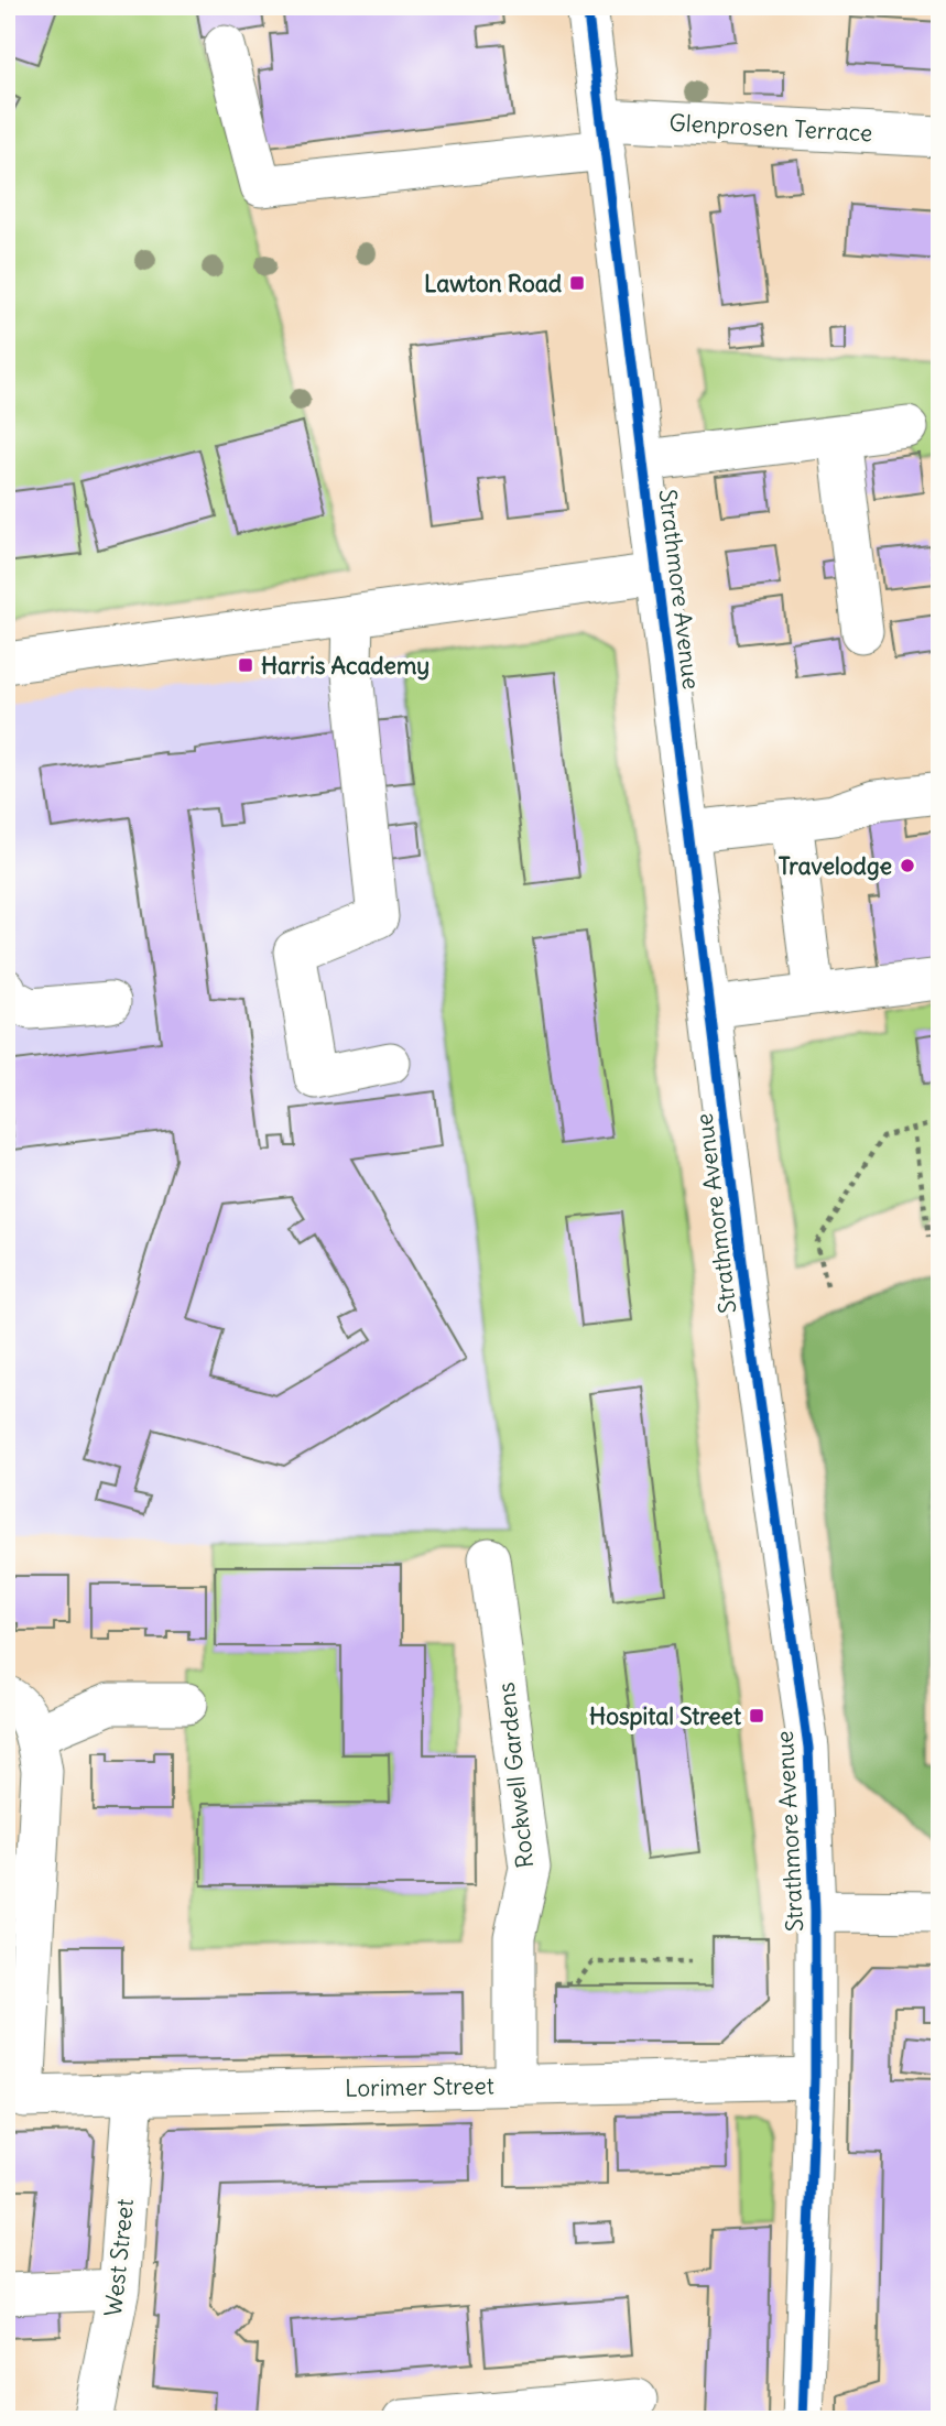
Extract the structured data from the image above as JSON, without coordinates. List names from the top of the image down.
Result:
{
  "streets": {
    "street": [
      "Glenprosen Terrace",
      "Strathmore Avenue",
      "Rockwell Gardens",
      "Lorimer Street",
      "West Street"
    ]
  },
  "crossings": [
    ["Glenprosen Terrace", "Strathmore Avenue"],
    ["Strathmore Avenue", "Lorimer Street"],
    ["Rockwell Gardens", "Lorimer Street"],
    ["Lorimer Street", "West Street"]
  ],
  "places": {
    "transit": ["Lawton Road", "Harris Academy", "Hospital Street"],
    "other": ["Travelodge"]
  }
}
